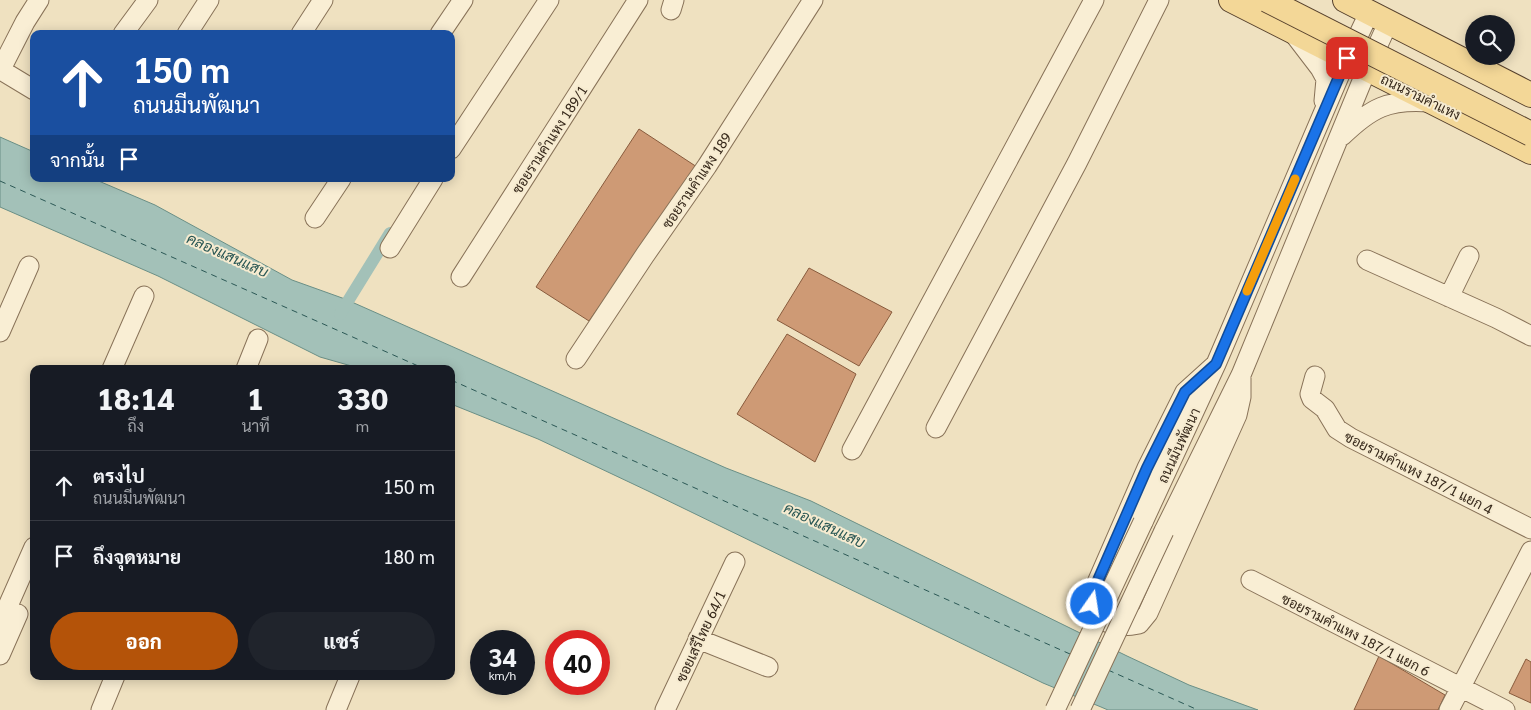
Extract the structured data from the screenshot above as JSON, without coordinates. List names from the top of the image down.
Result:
{
  "streets": {
    "main road": ["ถนนรามคำแหง"],
    "street": [
      "ซอยรามคำแหง 189/1",
      "ซอยรามคำแหง 189",
      "ถนนมีนพัฒนา",
      "ซอยรามคำแหง 187/1 แยก 4",
      "ซอยรามคำแหง 187/1 แยก 6",
      "ซอยเสรีไทย 64/1"
    ]
  },
  "crossings": [
    ["ถนนรามคำแหง", "ถนนมีนพัฒนา"]
  ],
  "water": ["คลองแสนแสบ"],
  "page": {
    "turn": ["150 m", "ถนนมีนพัฒนา"],
    "then": "จากนั้น",
    "eta": [
      "18:14",
      "ถึง",
      "1",
      "นาที",
      "330",
      "m"
    ],
    "list": [
      {
        "name": "ตรงไป",
        "note": "ถนนมีนพัฒนา",
        "value": "150 m"
      },
      {
        "name": "ถึงจุดหมาย",
        "value": "180 m"
      }
    ],
    "buttons": ["ออก", "แชร์"],
    "speed": "34 km/h",
    "limit": "40"
  }
}
